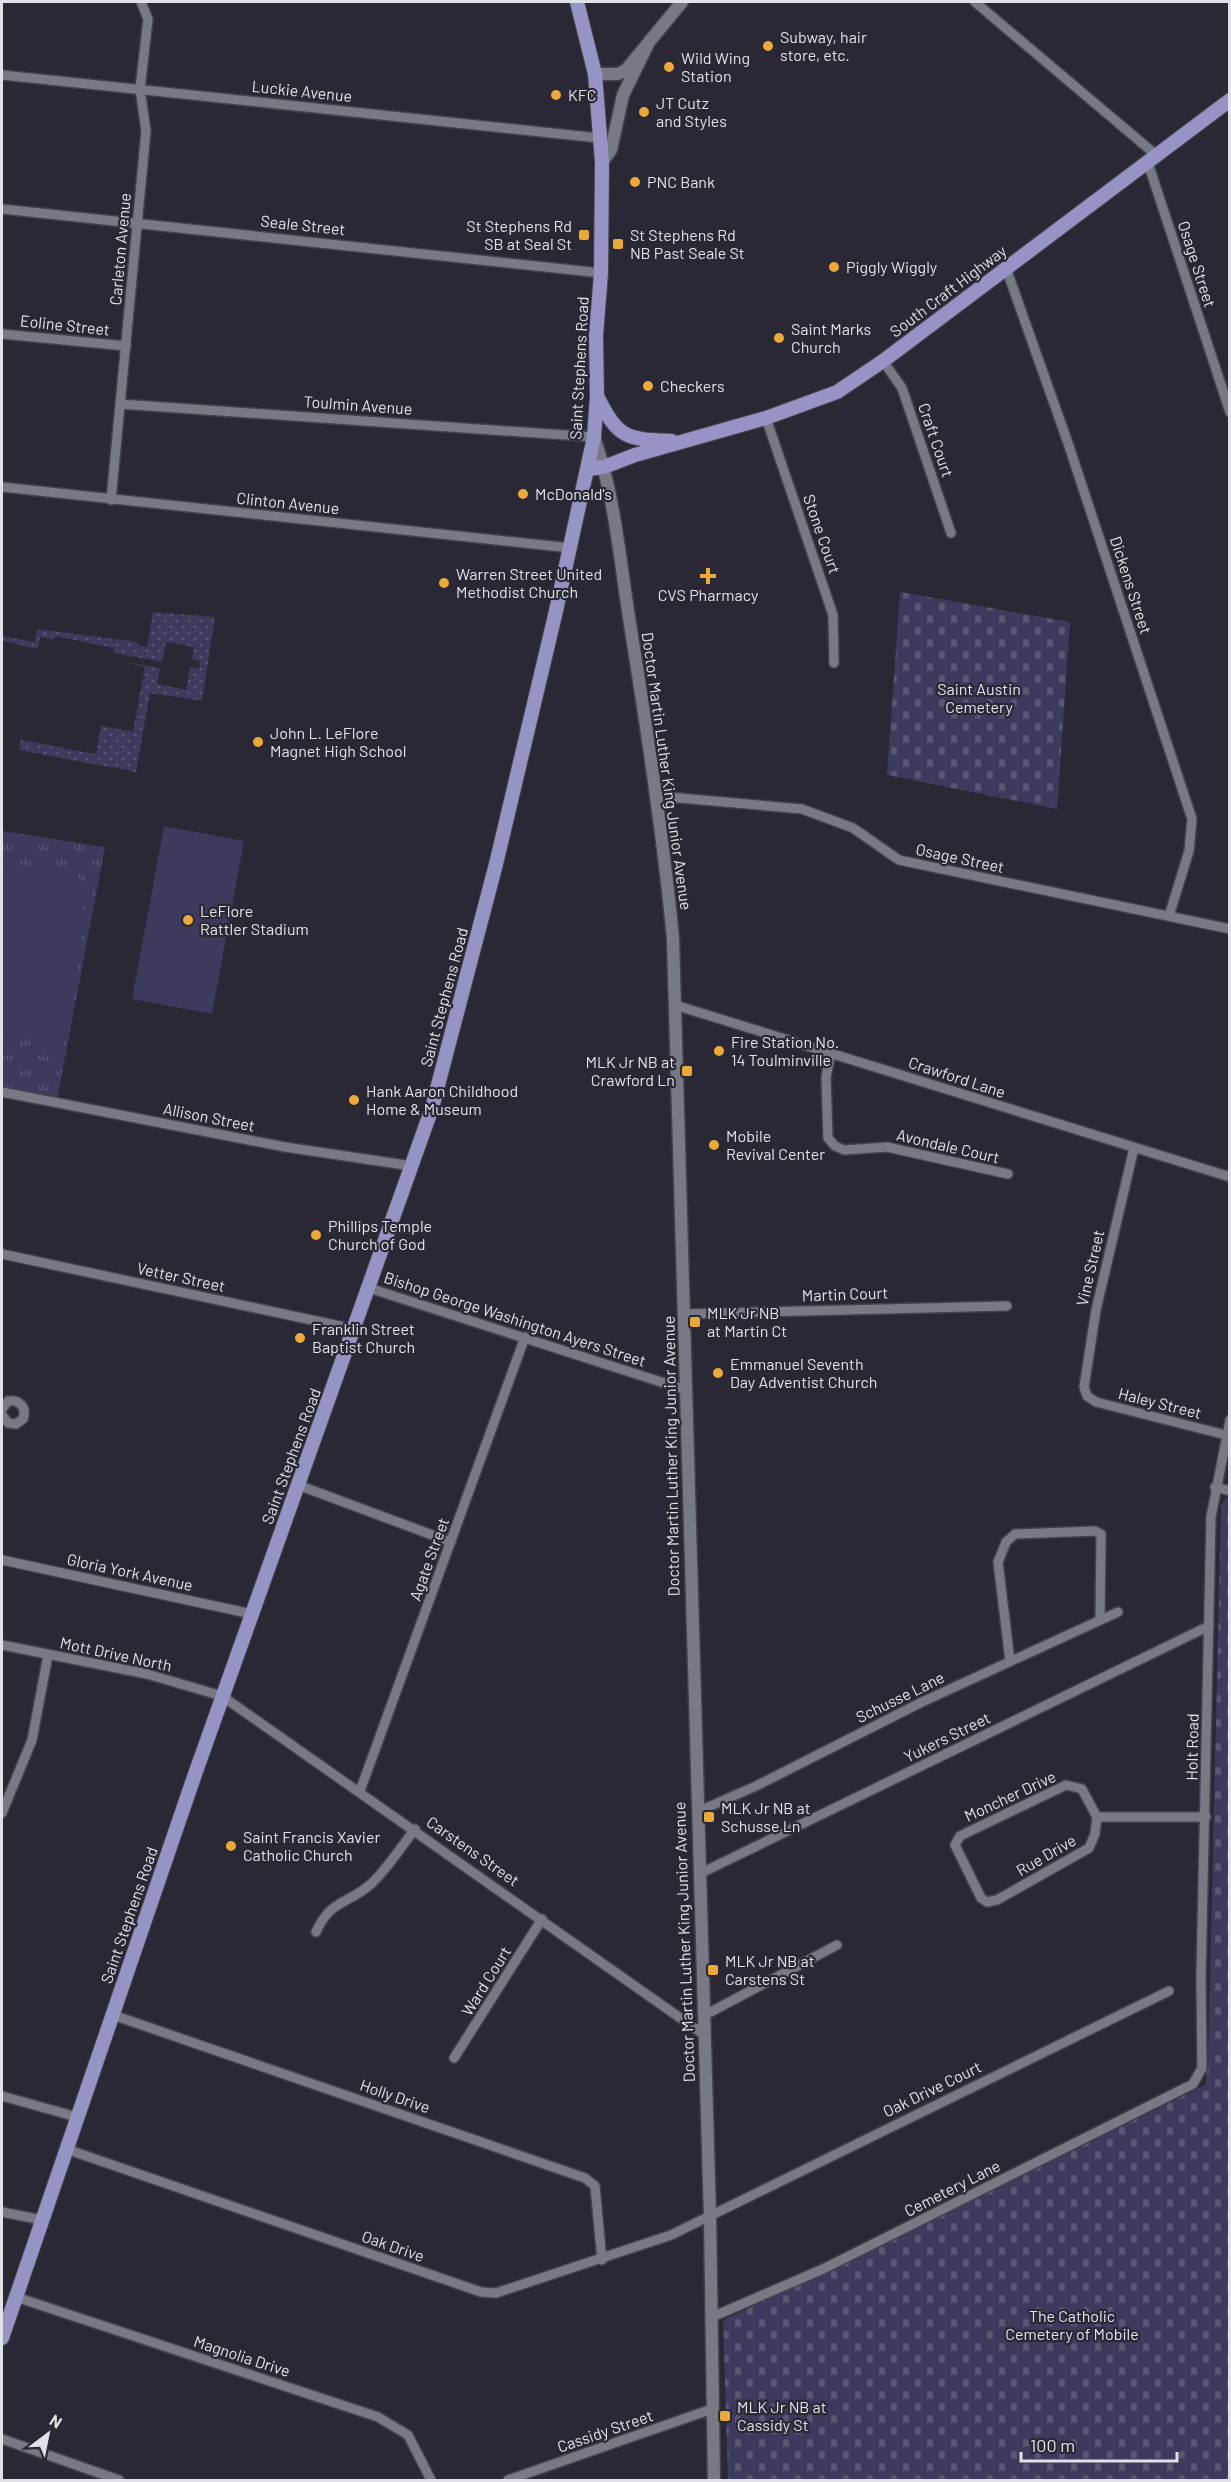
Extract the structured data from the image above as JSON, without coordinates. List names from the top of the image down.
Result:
{
  "streets": {
    "main road": ["South Craft Highway", "Saint Stephens Road", "Doctor Martin Luther King Junior Avenue"],
    "street": [
      "Luckie Avenue",
      "Seale Street",
      "Carleton Avenue",
      "Osage Street",
      "Eoline Street",
      "Toulmin Avenue",
      "Craft Court",
      "Clinton Avenue",
      "Stone Court",
      "Dickens Street",
      "Crawford Lane",
      "Allison Street",
      "Avondale Court",
      "Vine Street",
      "Vetter Street",
      "Martin Court",
      "Bishop George Washington Ayers Street",
      "Haley Street",
      "Agate Street",
      "Gloria York Avenue",
      "Mott Drive North",
      "Schusse Lane",
      "Yukers Street",
      "Holt Road",
      "Moncher Drive",
      "Carstens Street",
      "Rue Drive",
      "Ward Court",
      "Oak Drive Court",
      "Holly Drive",
      "Cemetery Lane",
      "Oak Drive",
      "Magnolia Drive",
      "Cassidy Street"
    ]
  },
  "crossings": [
    ["Luckie Avenue", "Carleton Avenue"],
    ["Luckie Avenue", "Saint Stephens Road"],
    ["Seale Street", "Carleton Avenue"],
    ["Seale Street", "Saint Stephens Road"],
    ["Carleton Avenue", "Eoline Street"],
    ["Carleton Avenue", "Toulmin Avenue"],
    ["Carleton Avenue", "Clinton Avenue"],
    ["Osage Street", "South Craft Highway"],
    ["Osage Street", "Dickens Street"],
    ["Osage Street", "Doctor Martin Luther King Junior Avenue"],
    ["South Craft Highway", "Saint Stephens Road"],
    ["South Craft Highway", "Craft Court"],
    ["South Craft Highway", "Stone Court"],
    ["South Craft Highway", "Dickens Street"],
    ["South Craft Highway", "Doctor Martin Luther King Junior Avenue"],
    ["Saint Stephens Road", "Toulmin Avenue"],
    ["Saint Stephens Road", "Clinton Avenue"],
    ["Saint Stephens Road", "Doctor Martin Luther King Junior Avenue"],
    ["Saint Stephens Road", "Allison Street"],
    ["Saint Stephens Road", "Vetter Street"],
    ["Saint Stephens Road", "Bishop George Washington Ayers Street"],
    ["Saint Stephens Road", "Gloria York Avenue"],
    ["Saint Stephens Road", "Mott Drive North"],
    ["Saint Stephens Road", "Carstens Street"],
    ["Saint Stephens Road", "Holly Drive"],
    ["Saint Stephens Road", "Oak Drive"],
    ["Saint Stephens Road", "Magnolia Drive"],
    ["Toulmin Avenue", "Doctor Martin Luther King Junior Avenue"],
    ["Doctor Martin Luther King Junior Avenue", "Crawford Lane"],
    ["Doctor Martin Luther King Junior Avenue", "Martin Court"],
    ["Doctor Martin Luther King Junior Avenue", "Bishop George Washington Ayers Street"],
    ["Doctor Martin Luther King Junior Avenue", "Schusse Lane"],
    ["Doctor Martin Luther King Junior Avenue", "Yukers Street"],
    ["Doctor Martin Luther King Junior Avenue", "Carstens Street"],
    ["Doctor Martin Luther King Junior Avenue", "Oak Drive Court"],
    ["Doctor Martin Luther King Junior Avenue", "Cemetery Lane"],
    ["Doctor Martin Luther King Junior Avenue", "Oak Drive"],
    ["Doctor Martin Luther King Junior Avenue", "Cassidy Street"],
    ["Crawford Lane", "Avondale Court"],
    ["Crawford Lane", "Vine Street"],
    ["Vine Street", "Haley Street"],
    ["Bishop George Washington Ayers Street", "Agate Street"],
    ["Haley Street", "Holt Road"],
    ["Agate Street", "Carstens Street"],
    ["Mott Drive North", "Carstens Street"],
    ["Yukers Street", "Holt Road"],
    ["Holt Road", "Cemetery Lane"],
    ["Moncher Drive", "Rue Drive"],
    ["Carstens Street", "Ward Court"],
    ["Oak Drive Court", "Oak Drive"],
    ["Holly Drive", "Oak Drive"]
  ],
  "parks": ["Saint Austin Cemetery", "The Catholic Cemetery of Mobile"],
  "places": {
    "other": [
      "Subway, hair store, etc.",
      "Wild Wing Station",
      "KFC",
      "JT Cutz and Styles",
      "PNC Bank",
      "Piggly Wiggly",
      "Saint Marks Church",
      "Checkers",
      "McDonald's",
      "Warren Street United Methodist Church",
      "John L. LeFlore Magnet High School",
      "LeFlore Rattler Stadium",
      "Fire Station No. 14 Toulminville",
      "Hank Aaron Childhood Home & Museum",
      "Mobile Revival Center",
      "Phillips Temple Church of God",
      "Franklin Street Baptist Church",
      "Emmanuel Seventh Day Adventist Church",
      "Saint Francis Xavier Catholic Church"
    ],
    "transit": [
      "St Stephens Rd SB at Seal St",
      "St Stephens Rd NB Past Seale St",
      "MLK Jr NB at Crawford Ln",
      "MLK Jr NB at Martin Ct",
      "MLK Jr NB at Schusse Ln",
      "MLK Jr NB at Carstens St",
      "MLK Jr NB at Cassidy St"
    ],
    "health": ["CVS Pharmacy"]
  },
  "scale_bar": "100 m",
  "north": "top right"
}
